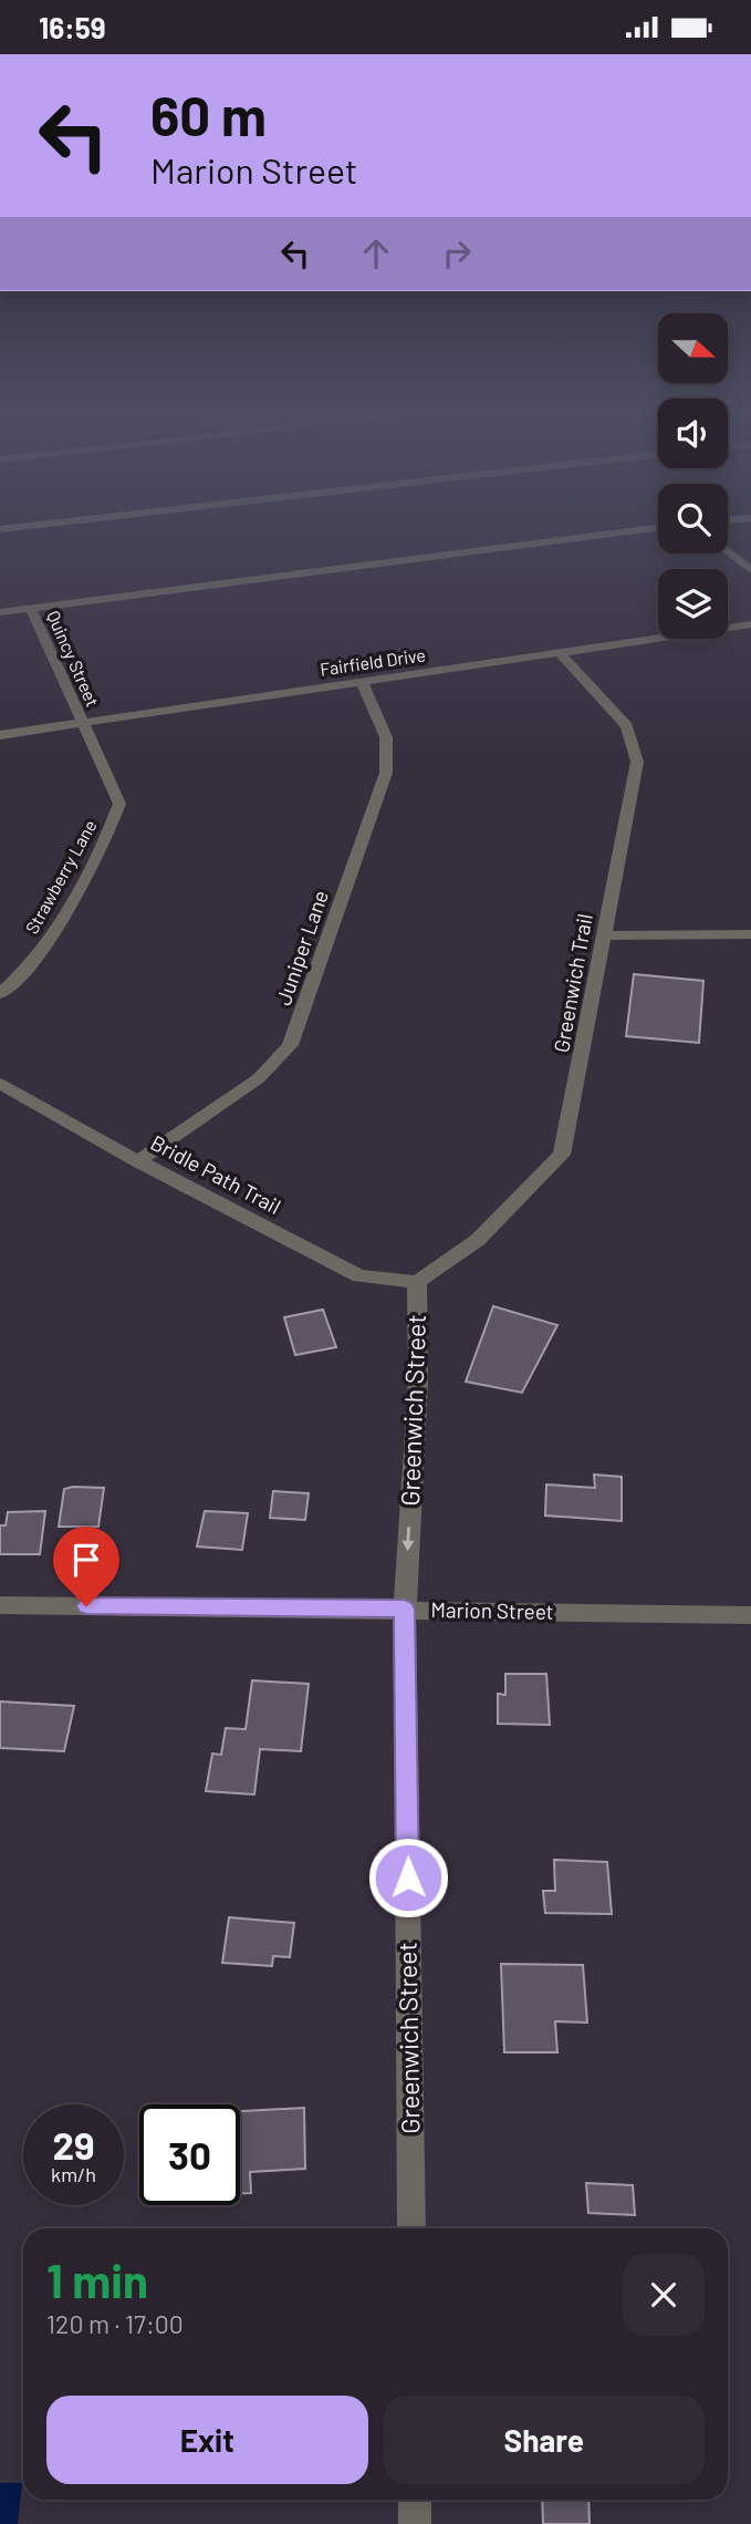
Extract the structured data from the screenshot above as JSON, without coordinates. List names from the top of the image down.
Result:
{
  "streets": {
    "street": [
      "Quincy Street",
      "Fairfield Drive",
      "Strawberry Lane",
      "Juniper Lane",
      "Greenwich Trail",
      "Bridle Path Trail",
      "Greenwich Street",
      "Marion Street"
    ]
  },
  "crossings": [
    ["Quincy Street", "Fairfield Drive"],
    ["Quincy Street", "Strawberry Lane"],
    ["Fairfield Drive", "Strawberry Lane"],
    ["Fairfield Drive", "Juniper Lane"],
    ["Fairfield Drive", "Greenwich Trail"],
    ["Juniper Lane", "Bridle Path Trail"],
    ["Greenwich Trail", "Bridle Path Trail"],
    ["Greenwich Trail", "Greenwich Street"],
    ["Bridle Path Trail", "Greenwich Street"],
    ["Greenwich Street", "Marion Street"]
  ],
  "north": "right",
  "page": {
    "status": "16:59",
    "turn": ["60 m", "Marion Street"],
    "speed": "29 km/h",
    "limit": "30",
    "heading": ["1 min", "120 m · 17:00"],
    "buttons": ["Exit", "Share"]
  }
}
